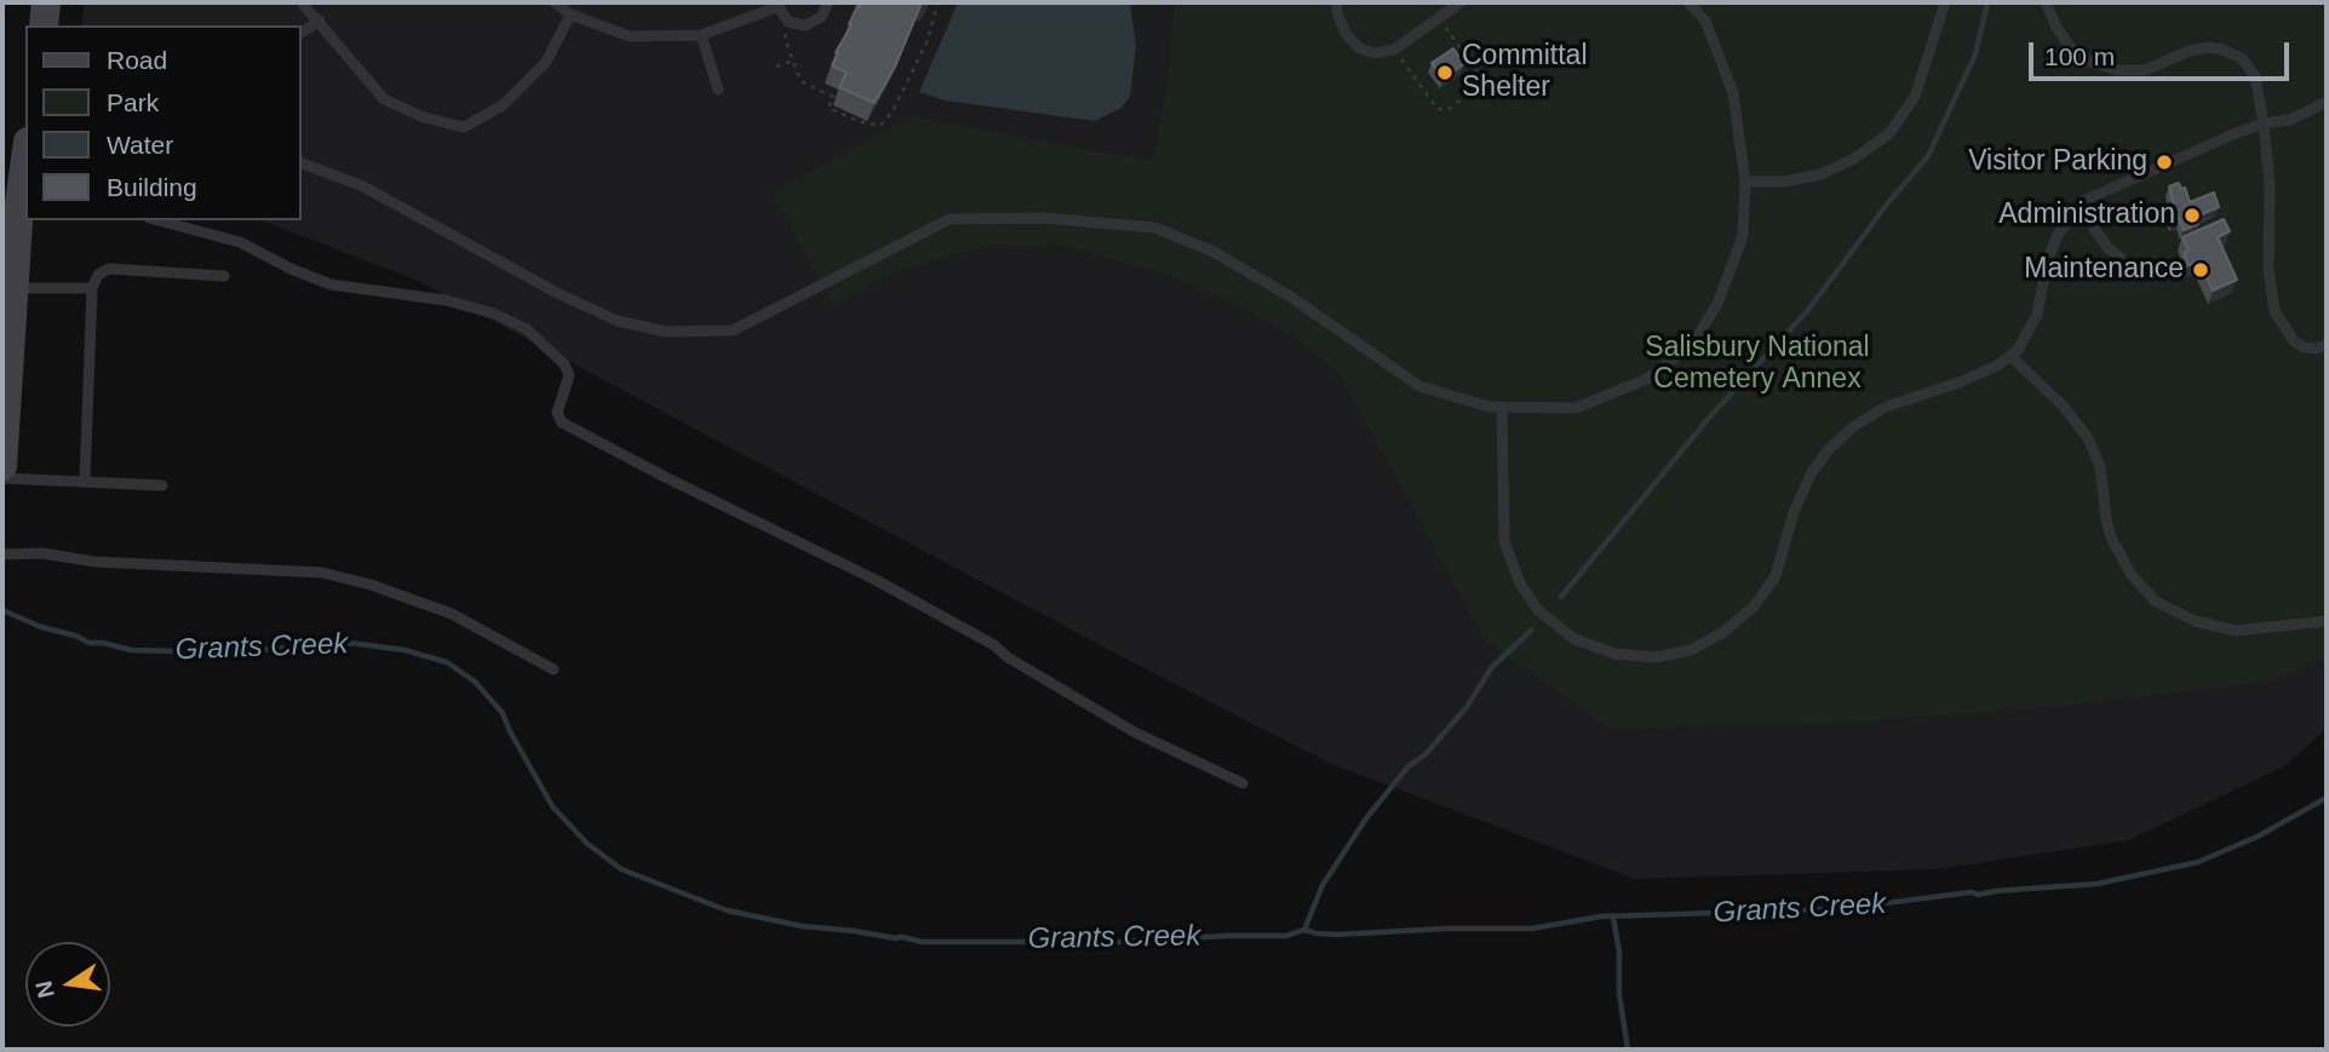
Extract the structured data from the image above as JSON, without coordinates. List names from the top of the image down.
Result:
{
  "water": ["Grants Creek"],
  "parks": ["Salisbury National Cemetery Annex"],
  "places": [
    "Committal Shelter",
    "Visitor Parking",
    "Administration",
    "Maintenance"
  ],
  "legend": [
    "Road",
    "Park",
    "Water",
    "Building"
  ],
  "scale_bar": "100 m",
  "north": "left"
}
